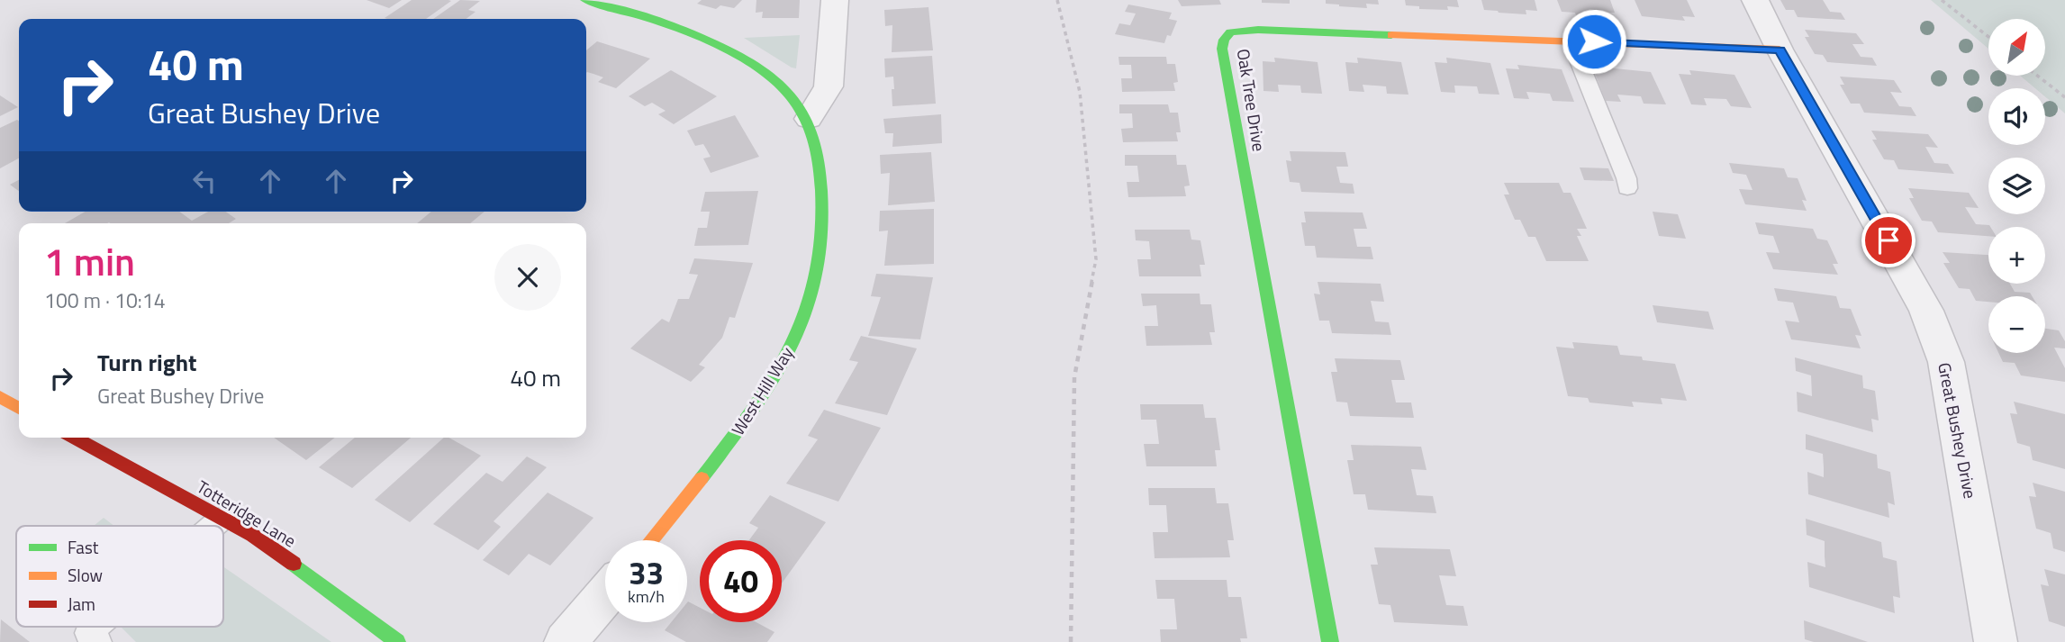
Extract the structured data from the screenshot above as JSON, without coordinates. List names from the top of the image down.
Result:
{
  "streets": {
    "street": [
      "Oak Tree Drive",
      "West Hill Way",
      "Great Bushey Drive",
      "Totteridge Lane"
    ]
  },
  "crossings": [
    ["Oak Tree Drive", "Great Bushey Drive"]
  ],
  "legend": ["Fast", "Slow", "Jam"],
  "north": "top right",
  "page": {
    "map_buttons": ["+", "−"],
    "turn": ["40 m", "Great Bushey Drive"],
    "heading": ["1 min", "100 m · 10:14"],
    "list": [
      {
        "name": "Turn right",
        "note": "Great Bushey Drive",
        "value": "40 m"
      }
    ],
    "speed": "33 km/h",
    "limit": "40"
  }
}
